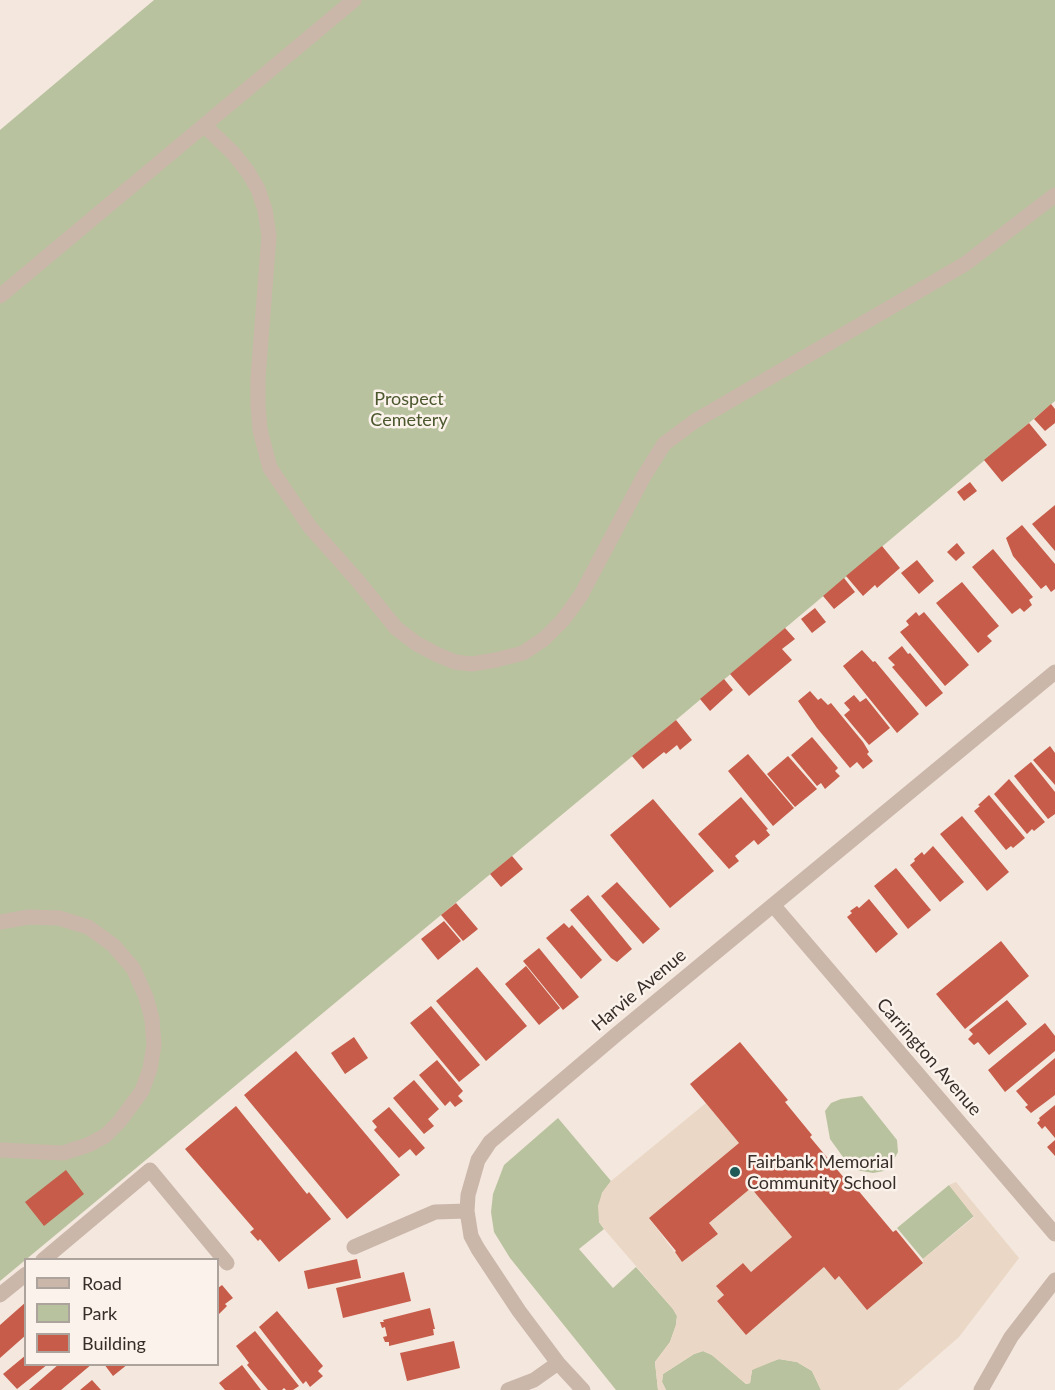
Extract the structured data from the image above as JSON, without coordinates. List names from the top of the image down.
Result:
{
  "streets": {
    "street": ["Harvie Avenue", "Carrington Avenue"]
  },
  "crossings": [
    ["Harvie Avenue", "Carrington Avenue"]
  ],
  "parks": ["Prospect Cemetery"],
  "places": ["Fairbank Memorial Community School"],
  "legend": ["Road", "Park", "Building"]
}
